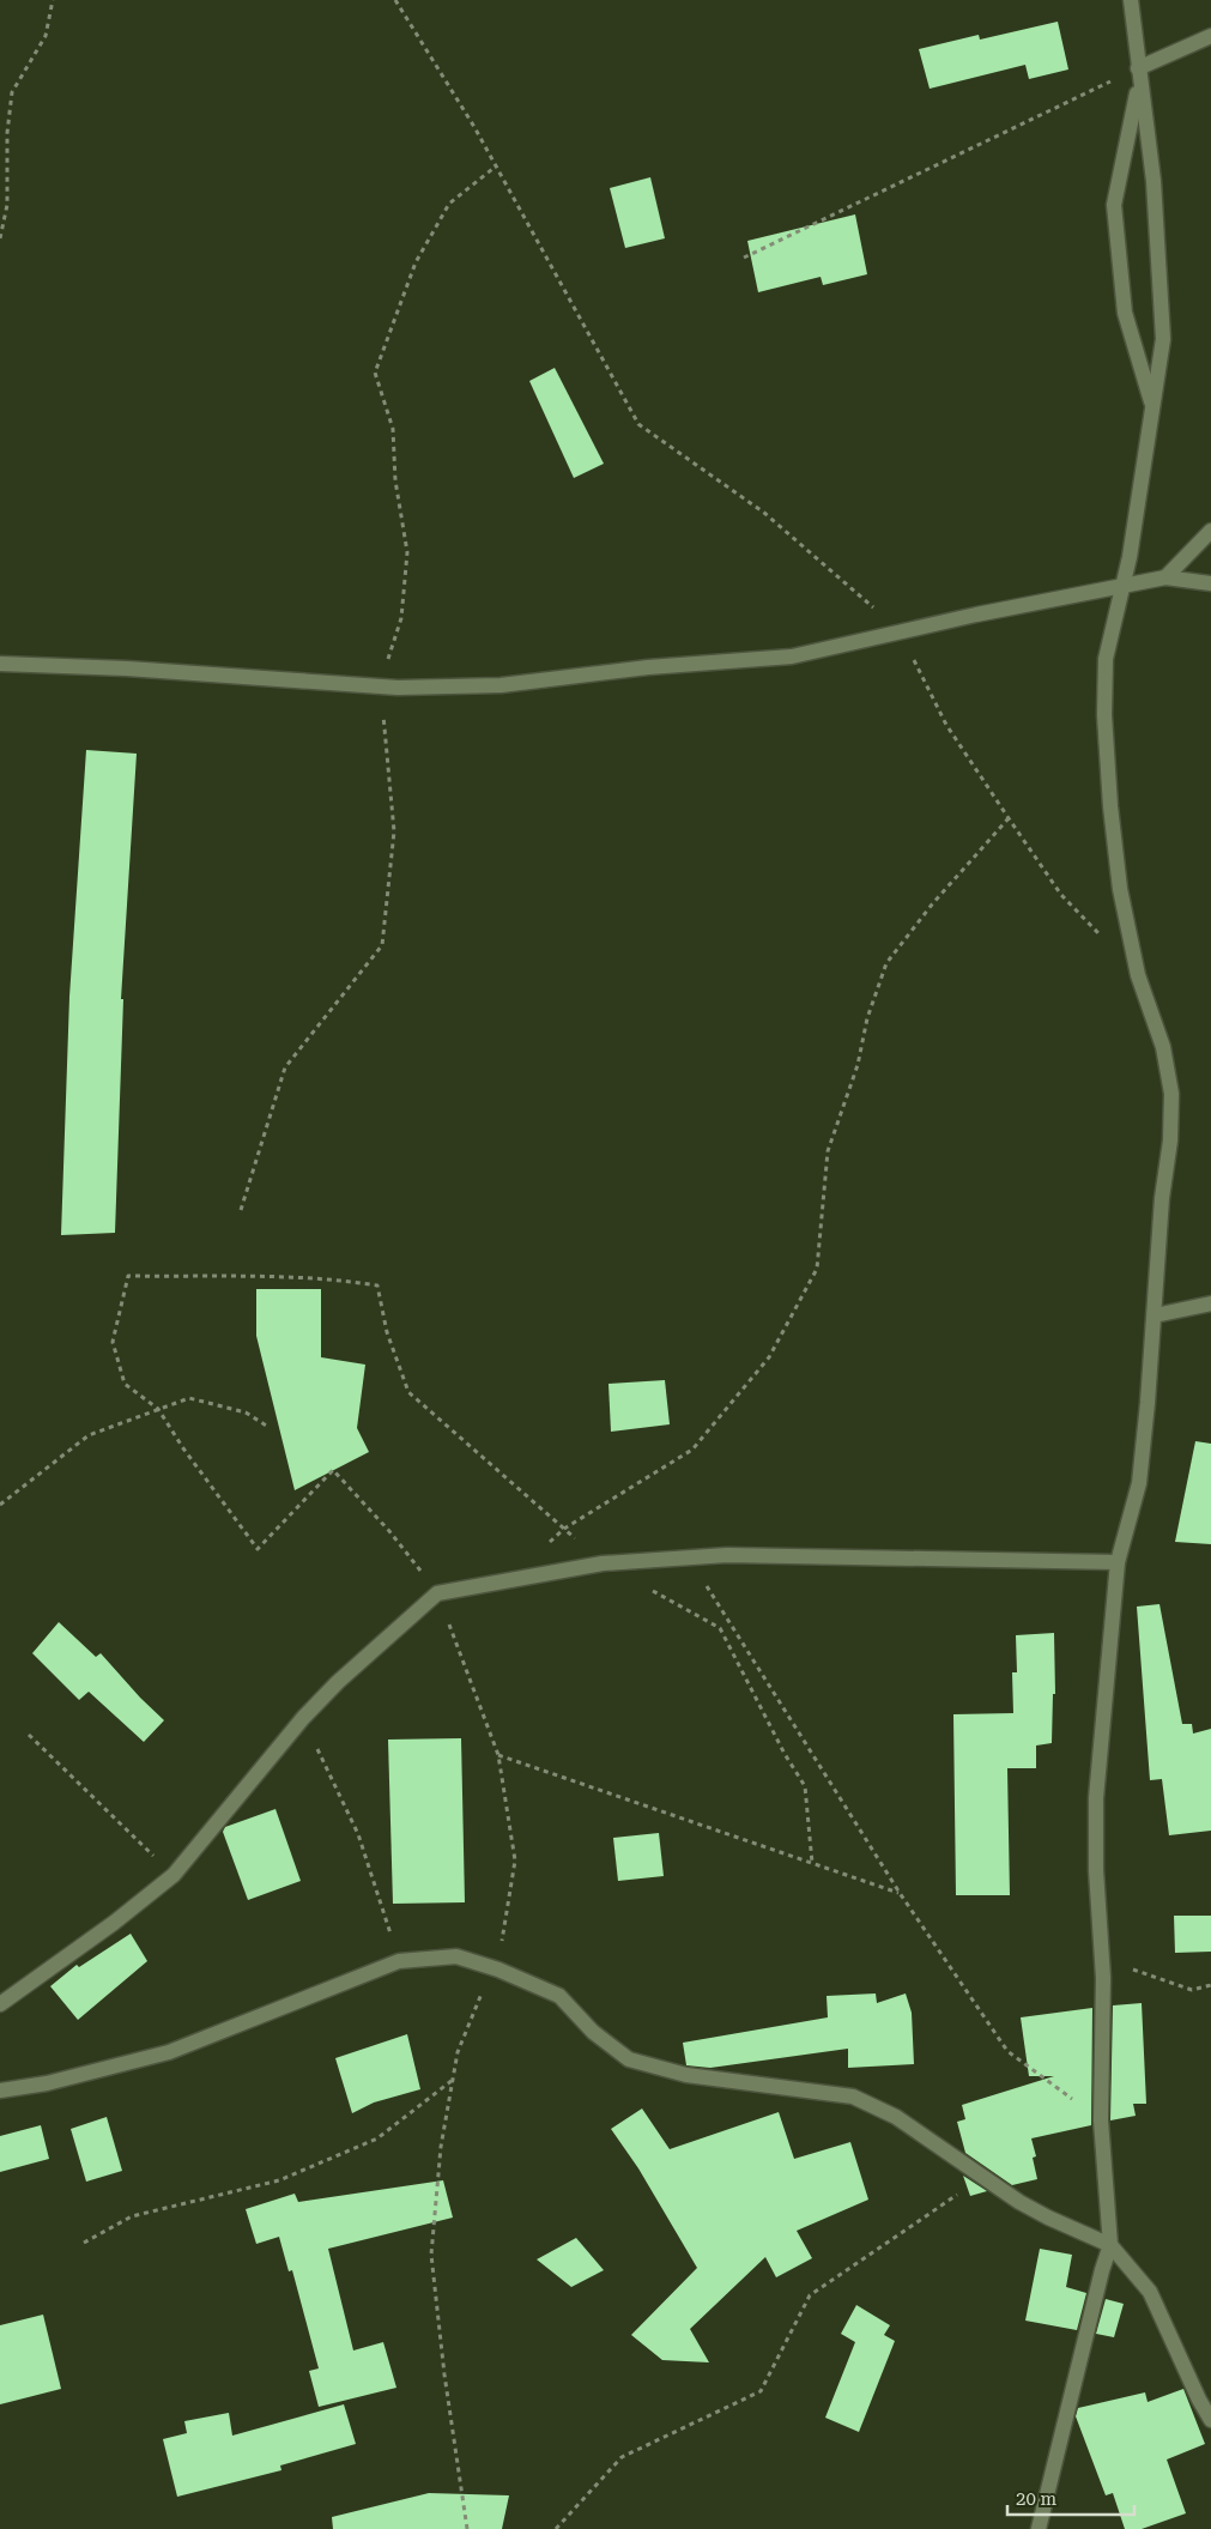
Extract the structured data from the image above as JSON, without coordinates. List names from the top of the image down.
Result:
{
  "scale_bar": "20 m"
}
